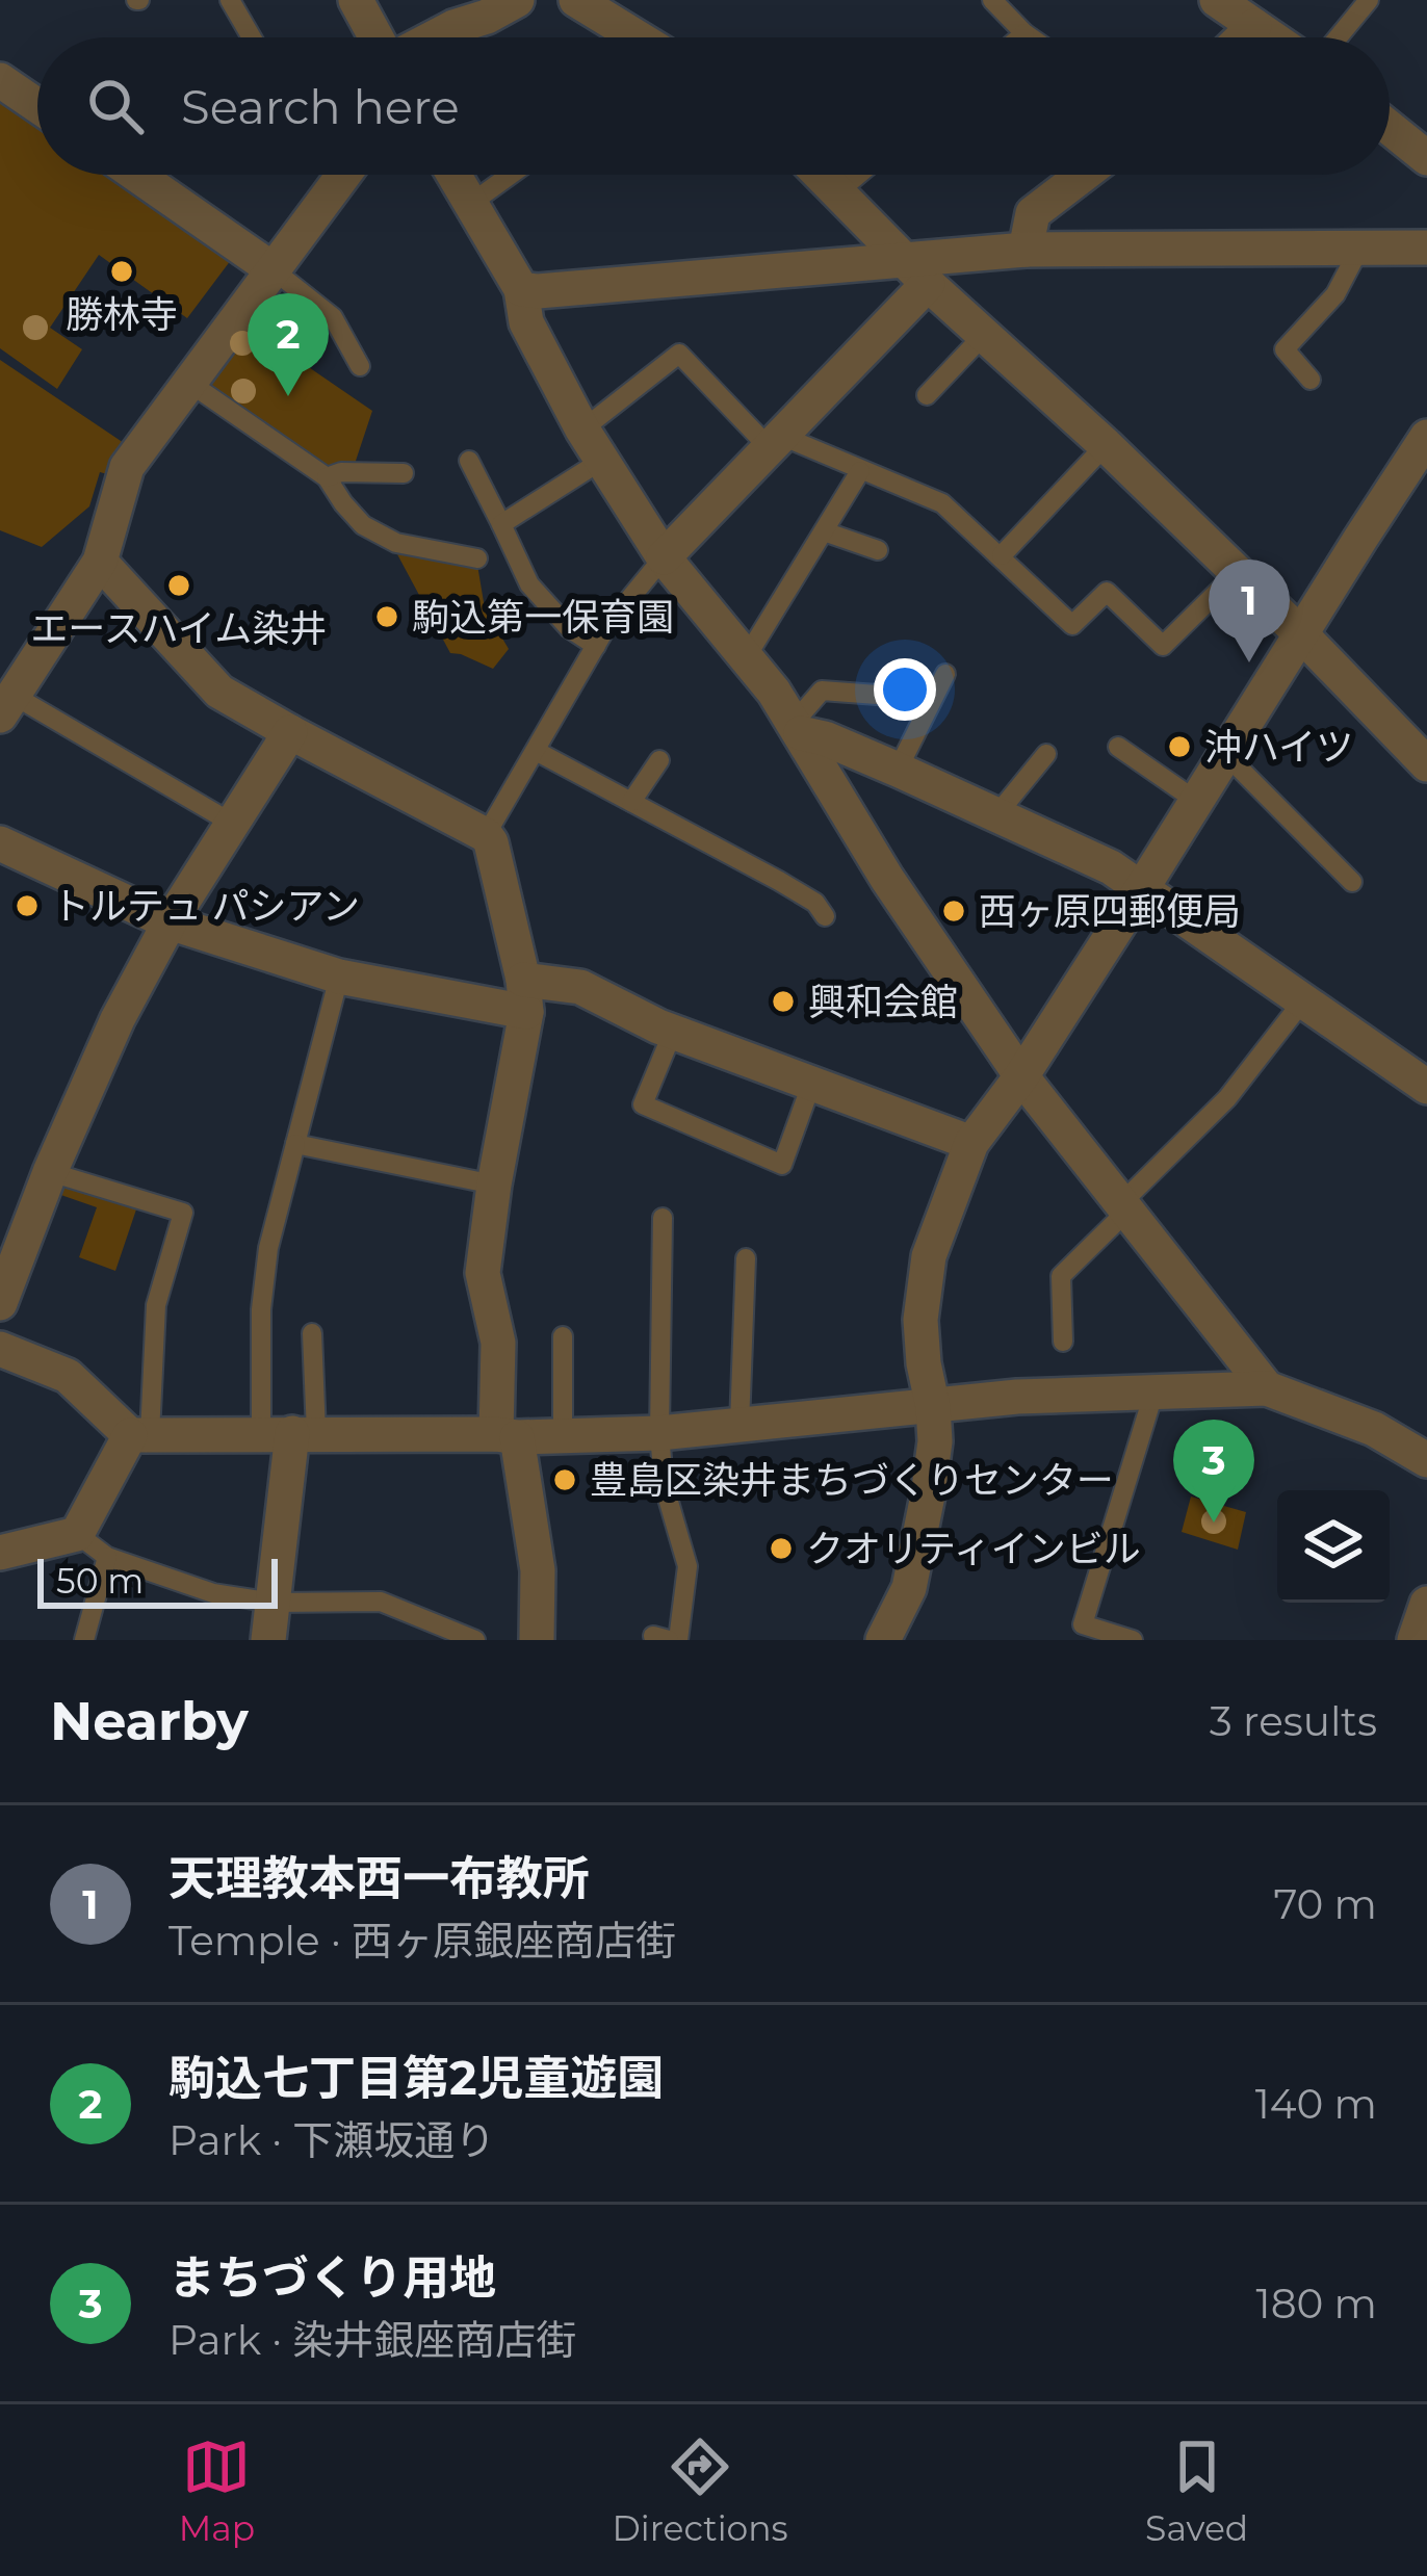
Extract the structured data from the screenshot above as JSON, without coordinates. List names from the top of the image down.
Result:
{
  "places": [
    "勝林寺",
    "エースハイム染井",
    "駒込第一保育園",
    "沖ハイツ",
    "トルテュ パシアン",
    "西ヶ原四郵便局",
    "興和会館",
    "豊島区染井まちづくりセンター",
    "クオリティインビル"
  ],
  "scale_bar": "50 m",
  "page": {
    "search": "Search here",
    "pins": ["2", "1", "3"],
    "scale": "50 m",
    "heading": ["Nearby", "3 results"],
    "list": [
      {
        "mark": "1",
        "name": "天理教本西一布教所",
        "note": "Temple · 西ヶ原銀座商店街",
        "value": "70 m"
      },
      {
        "mark": "2",
        "name": "駒込七丁目第2児童遊園",
        "note": "Park · 下瀬坂通り",
        "value": "140 m"
      },
      {
        "mark": "3",
        "name": "まちづくり用地",
        "note": "Park · 染井銀座商店街",
        "value": "180 m"
      }
    ],
    "nav": ["Map", "Directions", "Saved"]
  }
}
